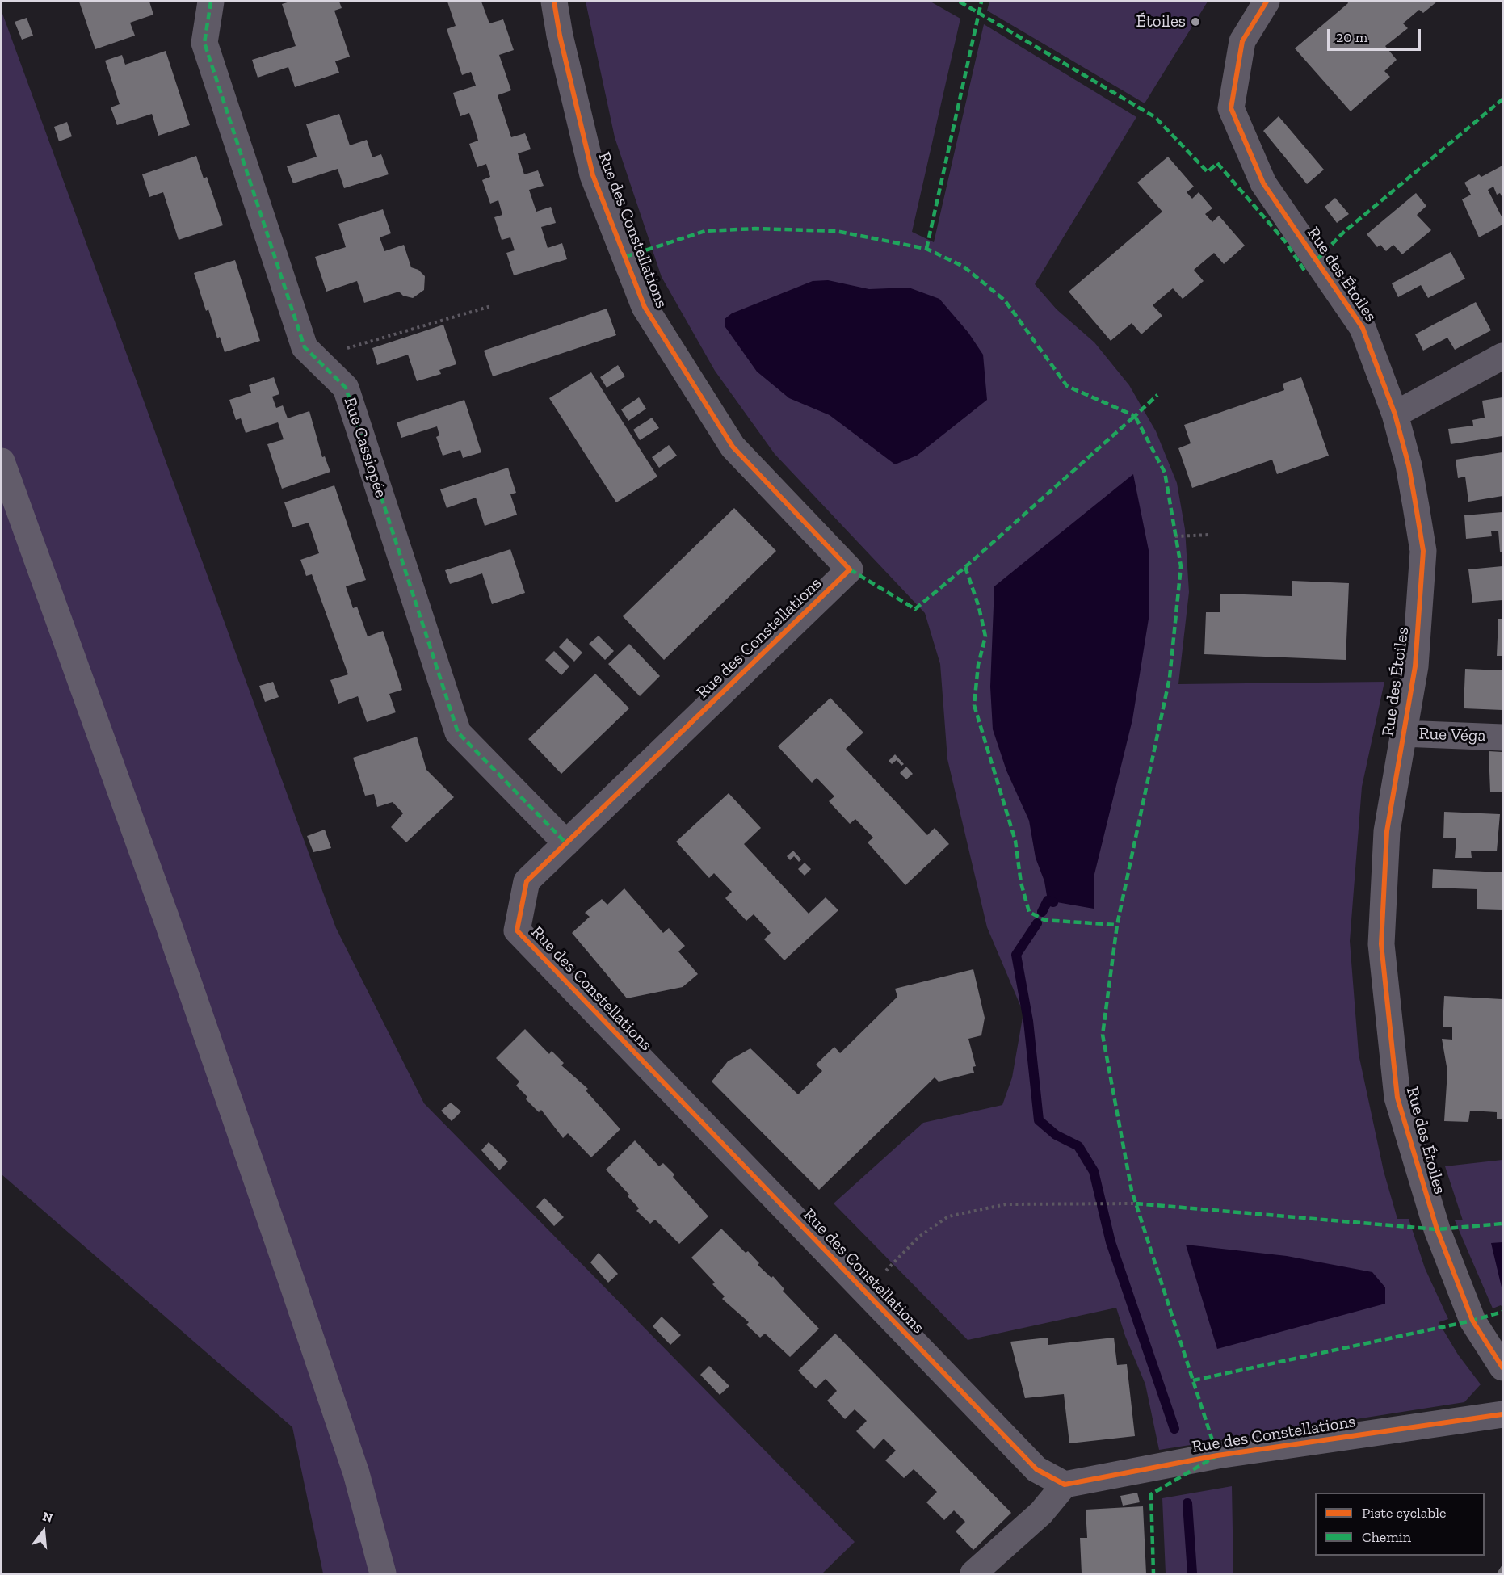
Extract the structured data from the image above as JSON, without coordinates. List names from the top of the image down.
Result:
{
  "streets": {
    "street": [
      "Rue des Constellations",
      "Rue des Étoiles",
      "Rue Cassiopée",
      "Rue Véga"
    ]
  },
  "crossings": [
    ["Rue des Constellations", "Rue Cassiopée"],
    ["Rue des Étoiles", "Rue Véga"]
  ],
  "places": ["Étoiles"],
  "legend": ["Piste cyclable", "Chemin"],
  "scale_bar": "20 m",
  "north": "top"
}
